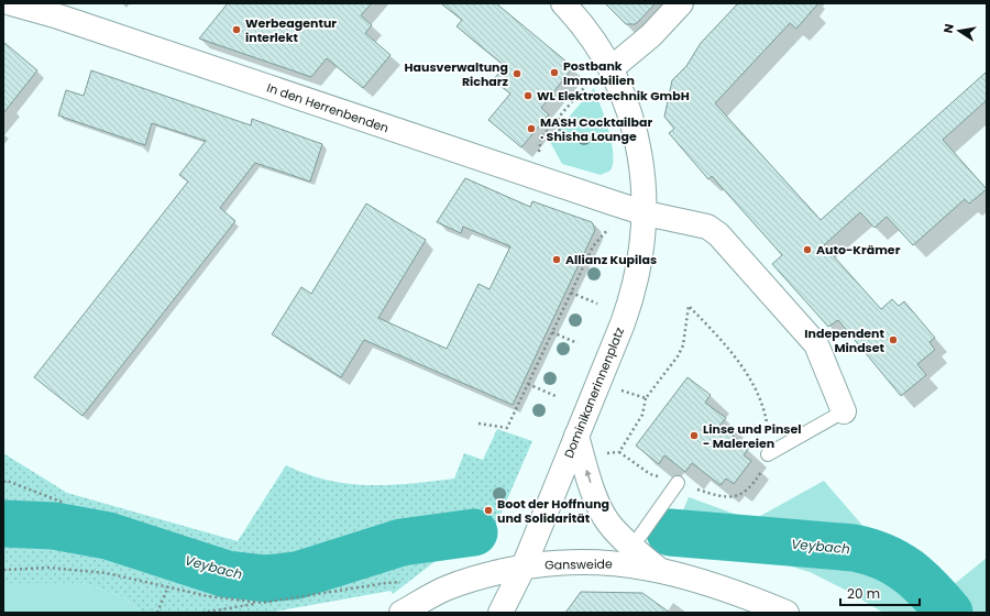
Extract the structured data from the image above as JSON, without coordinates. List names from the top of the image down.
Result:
{
  "streets": {
    "street": ["In den Herrenbenden", "Dominikanerinnenplatz", "Gansweide"]
  },
  "crossings": [
    ["In den Herrenbenden", "Dominikanerinnenplatz"],
    ["Dominikanerinnenplatz", "Gansweide"]
  ],
  "water": ["Veybach"],
  "places": [
    "Werbeagentur interlekt",
    "Postbank Immobilien",
    "Hausverwaltung Richarz",
    "WL Elektrotechnik GmbH",
    "MASH Cocktailbar · Shisha Lounge",
    "Auto-Krämer",
    "Allianz Kupilas",
    "Independent Mindset",
    "Linse und Pinsel - Malereien",
    "Boot der Hoffnung und Solidarität"
  ],
  "scale_bar": "20 m",
  "north": "left"
}
